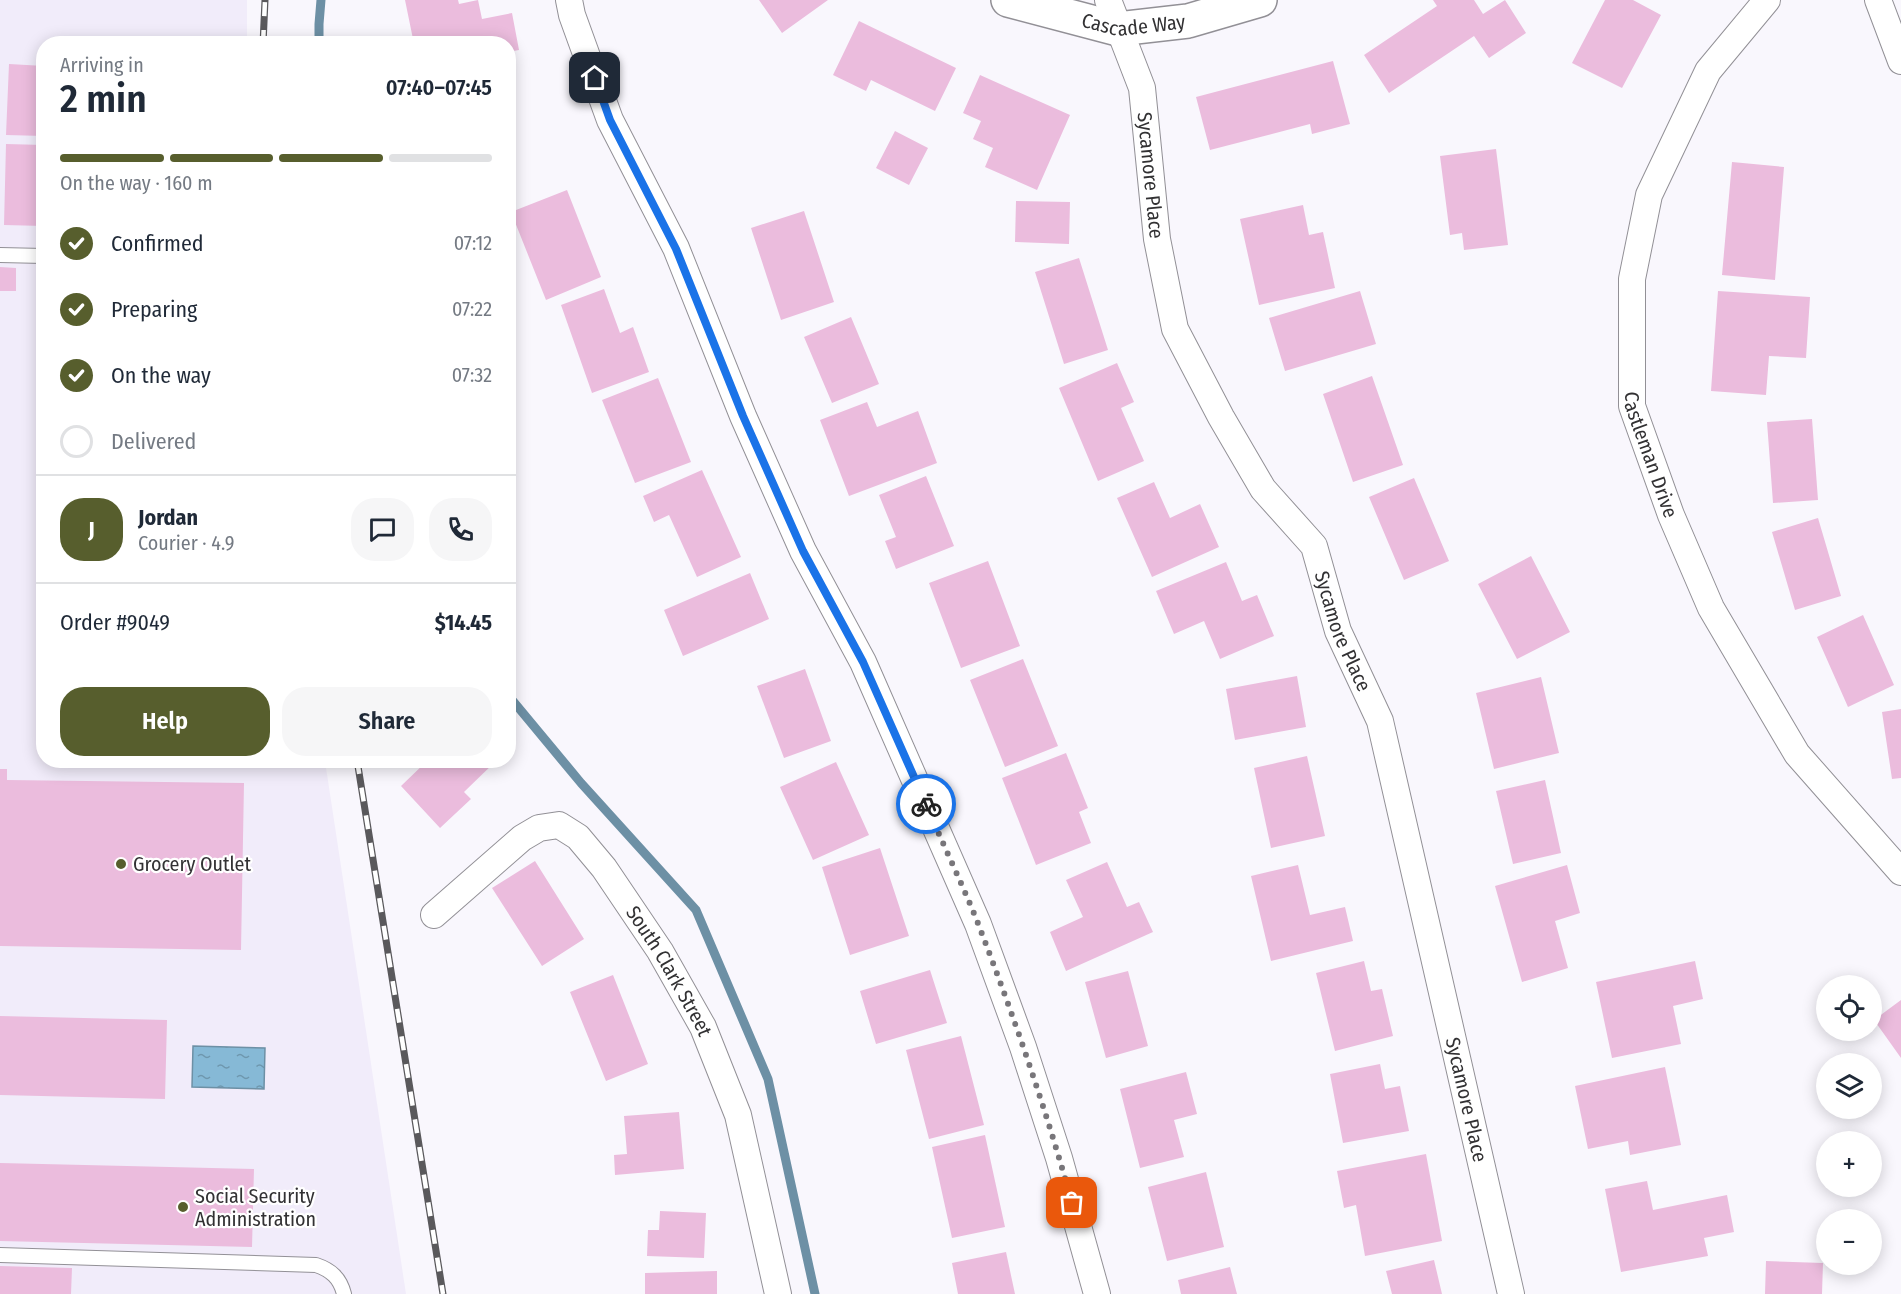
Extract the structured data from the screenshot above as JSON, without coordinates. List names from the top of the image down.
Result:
{
  "streets": {
    "street": [
      "Cascade Way",
      "Sycamore Place",
      "Castleman Drive",
      "South Clark Street"
    ]
  },
  "crossings": [
    ["Cascade Way", "Sycamore Place"]
  ],
  "places": ["Grocery Outlet", "Social Security Administration"],
  "page": {
    "heading": ["2 min", "Arriving in", "07:40–07:45"],
    "panel": [
      "Jordan",
      "Courier · 4.9",
      "Order #9049",
      "$14.45"
    ],
    "bar": "On the way · 160 m",
    "list": [
      ["Confirmed", "07:12"],
      ["Preparing", "07:22"],
      ["On the way", "07:32"],
      "Delivered"
    ],
    "round": "J",
    "buttons": ["Help", "Share"],
    "map_buttons": ["+", "−"]
  }
}
